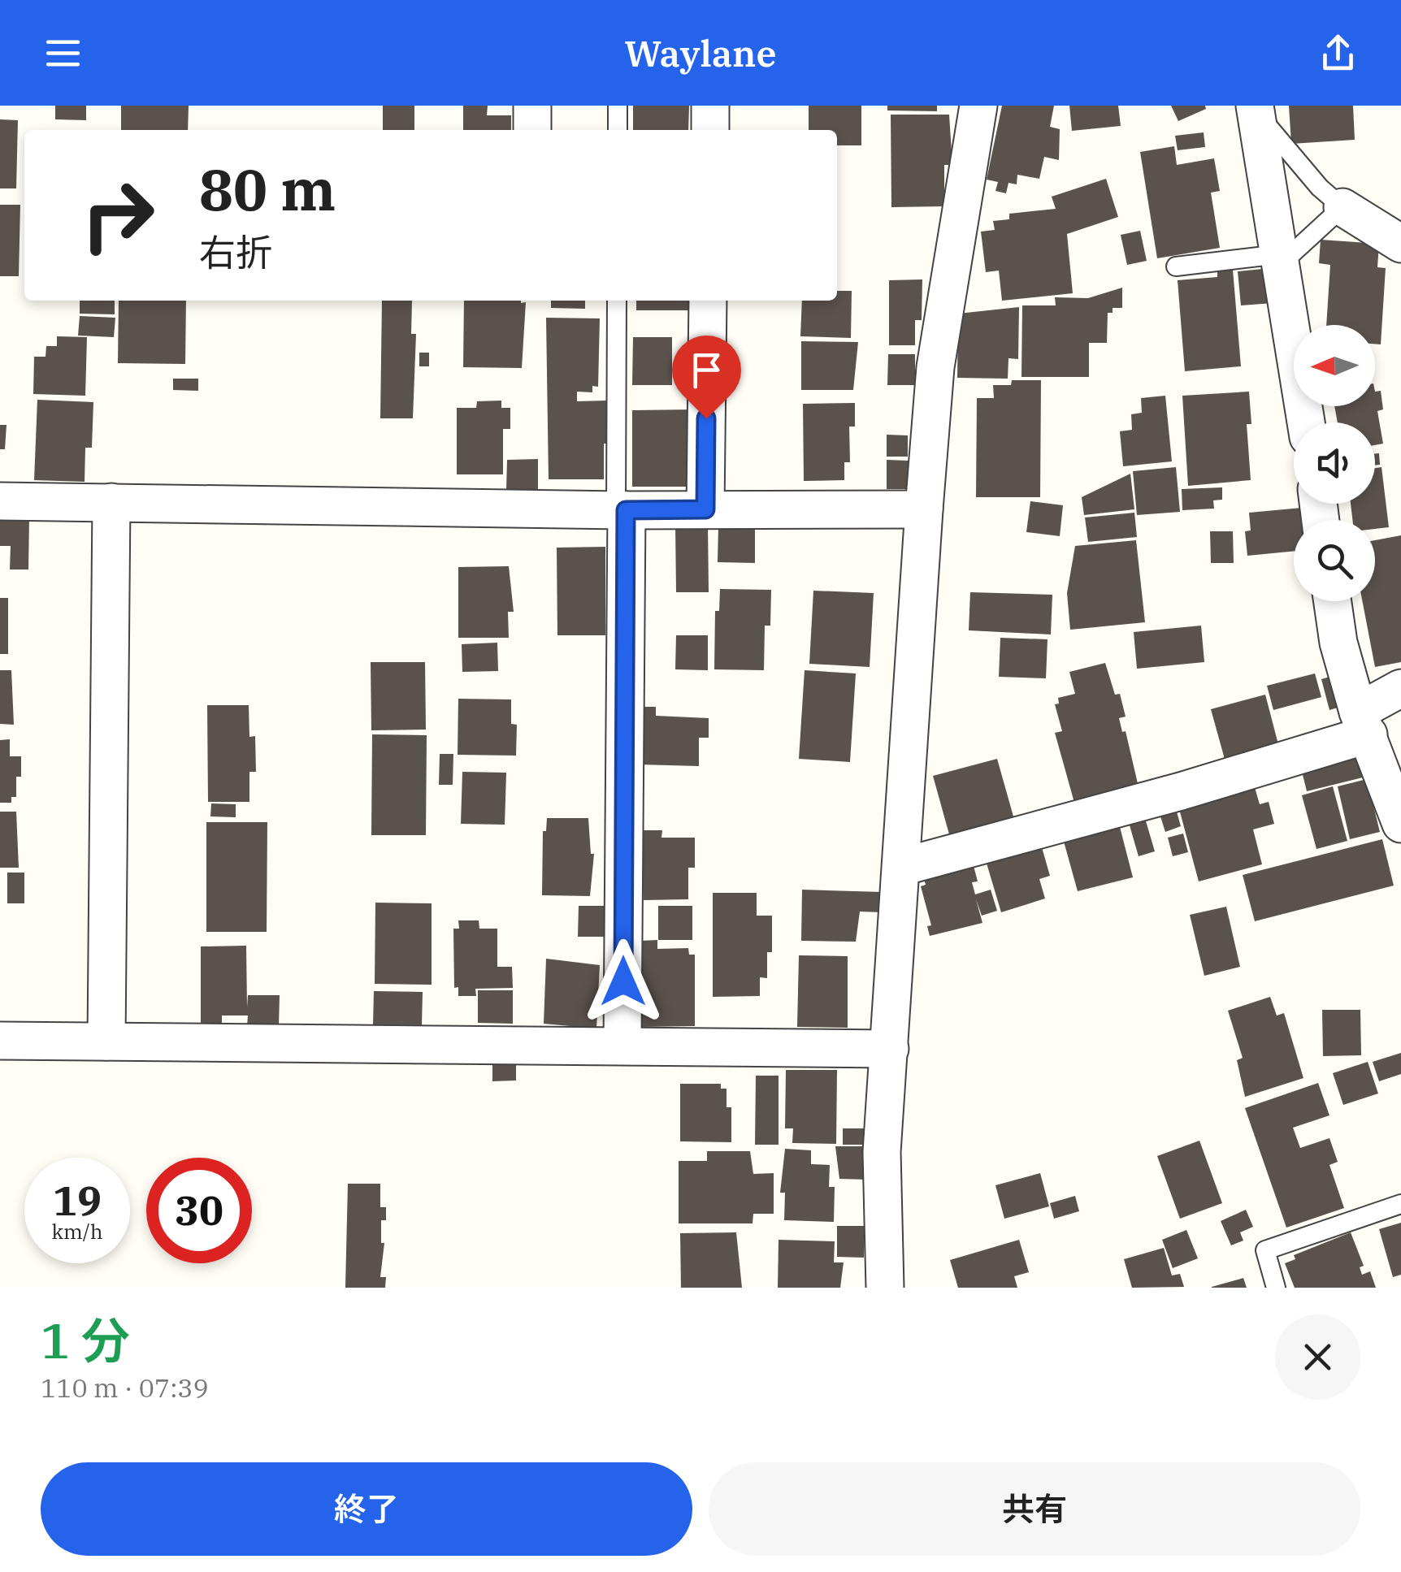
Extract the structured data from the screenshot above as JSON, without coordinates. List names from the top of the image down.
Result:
{
  "north": "left",
  "page": {
    "header": "Waylane",
    "turn": ["80 m", "右折"],
    "speed": "19 km/h",
    "limit": "30",
    "heading": ["1 分", "110 m · 07:39"],
    "buttons": ["終了", "共有"]
  }
}
